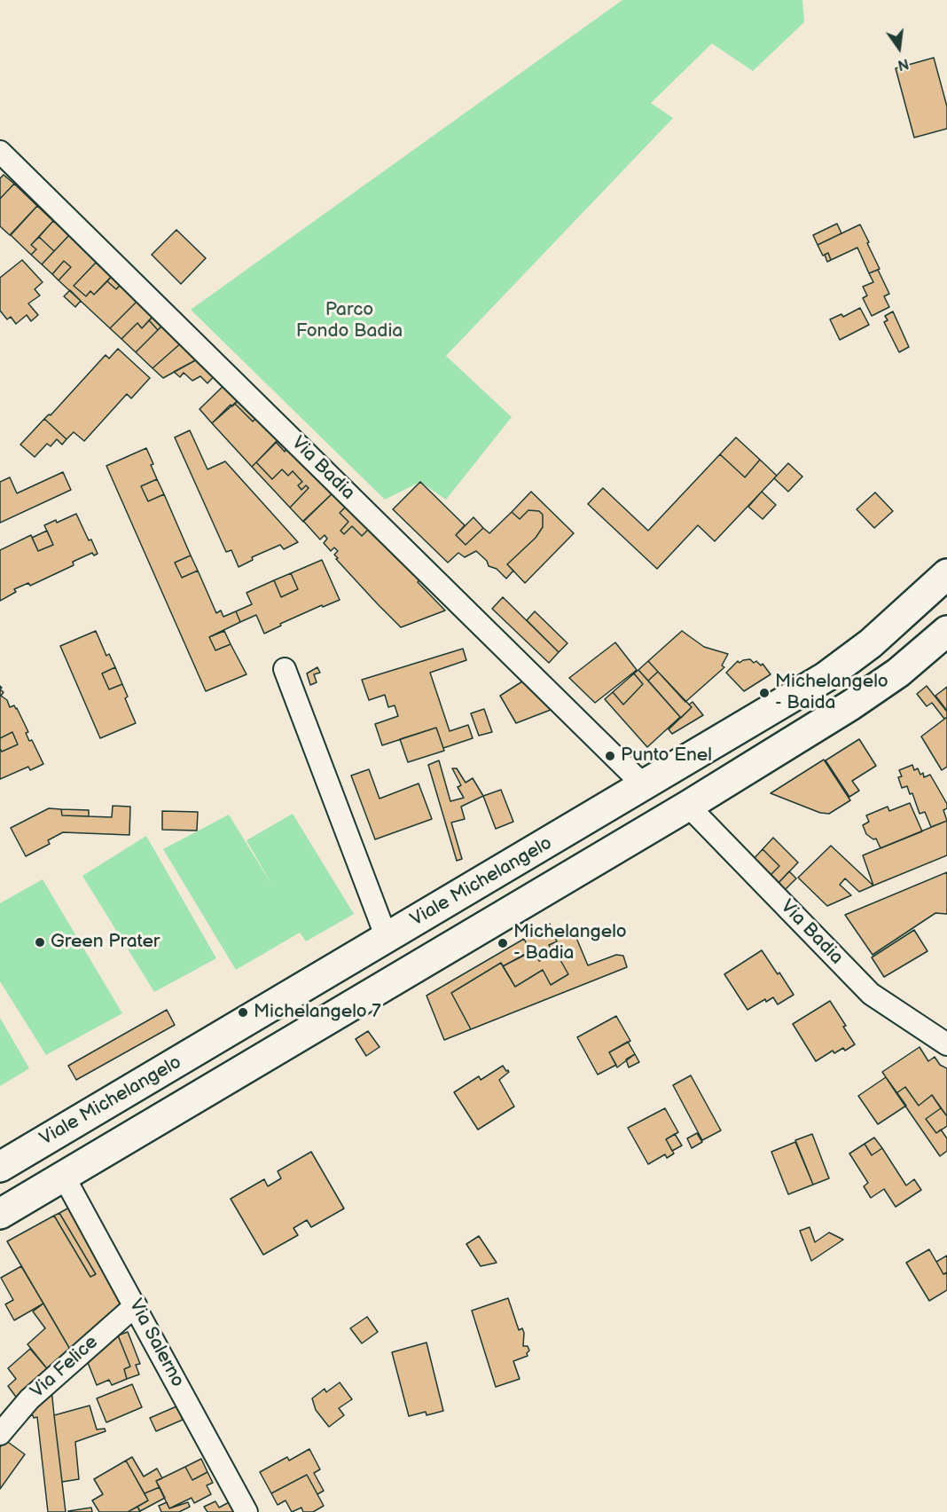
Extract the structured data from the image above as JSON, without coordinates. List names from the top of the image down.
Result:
{
  "streets": {
    "street": [
      "Via Badia",
      "Viale Michelangelo",
      "Via Salerno",
      "Via Felice"
    ]
  },
  "crossings": [
    ["Via Badia", "Viale Michelangelo"],
    ["Via Salerno", "Via Felice"]
  ],
  "parks": ["Parco Fondo Badia"],
  "places": [
    "Michelangelo - Baida",
    "Punto Enel",
    "Green Prater",
    "Michelangelo - Badia",
    "Michelangelo 7"
  ],
  "north": "bottom"
}
